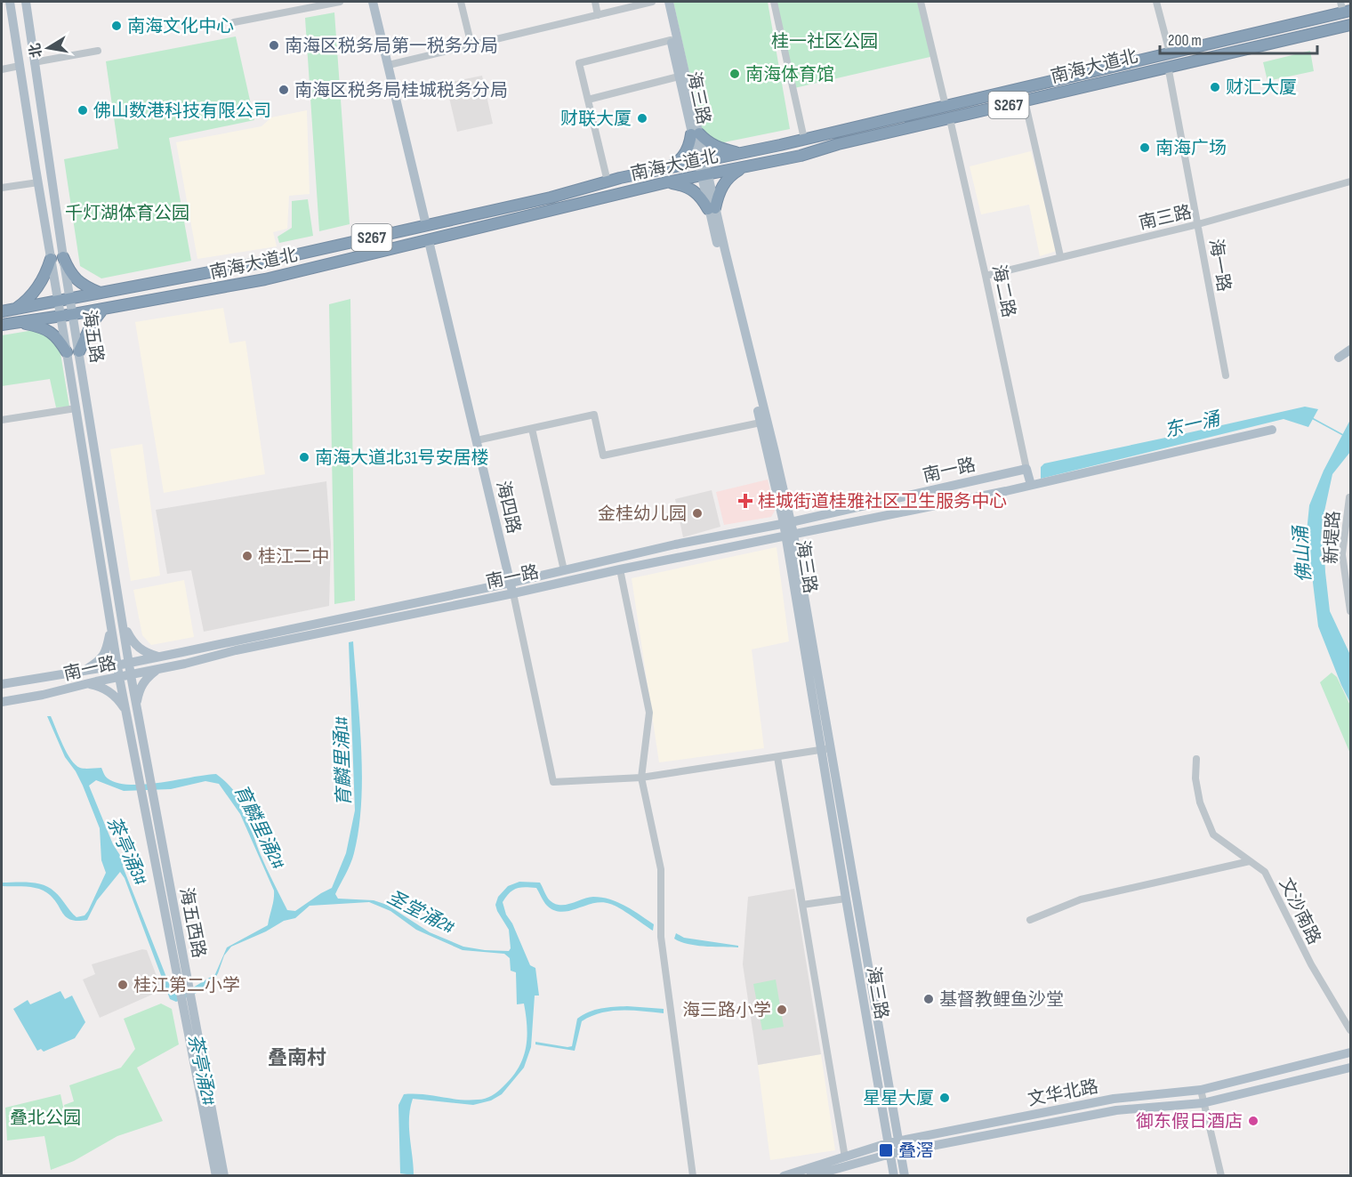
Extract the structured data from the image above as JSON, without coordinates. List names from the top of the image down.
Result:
{
  "streets": {
    "highway": ["南海大道北", "S267"],
    "main road": [
      "海三路",
      "海五路",
      "南一路",
      "海四路",
      "海五西路",
      "文华北路"
    ],
    "street": [
      "南三路",
      "海一路",
      "海二路",
      "新堤路",
      "文沙南路"
    ]
  },
  "crossings": [
    ["南海大道北", "海三路"],
    ["南海大道北", "海一路"],
    ["南海大道北", "海二路"],
    ["南海大道北", "海五路"],
    ["南海大道北", "海四路"],
    ["南海大道北", "海五西路"],
    ["海三路", "南一路"],
    ["海三路", "文华北路"],
    ["南三路", "海一路"],
    ["南三路", "海二路"],
    ["海二路", "南一路"],
    ["海五路", "南一路"],
    ["海五路", "海五西路"],
    ["南一路", "海四路"],
    ["南一路", "海五西路"]
  ],
  "districts": ["叠南村"],
  "water": [
    "东一涌",
    "佛山涌",
    "育麟里涌1#",
    "育麟里涌2#",
    "茶亭涌3#",
    "圣堂涌2#",
    "茶亭涌2#"
  ],
  "parks": ["桂一社区公园", "千灯湖体育公园", "叠北公园"],
  "places": {
    "other": [
      "南海文化中心",
      "南海区税务局第一税务分局",
      "南海体育馆",
      "财汇大厦",
      "南海区税务局桂城税务分局",
      "佛山数港科技有限公司",
      "财联大厦",
      "南海广场",
      "南海大道北31号安居楼",
      "金桂幼儿园",
      "桂江二中",
      "桂江第二小学",
      "基督教鲤鱼沙堂",
      "海三路小学",
      "星星大厦",
      "御东假日酒店"
    ],
    "health": ["桂城街道桂雅社区卫生服务中心"],
    "transit": ["叠滘"]
  },
  "scale_bar": "200 m",
  "north": "left"
}
